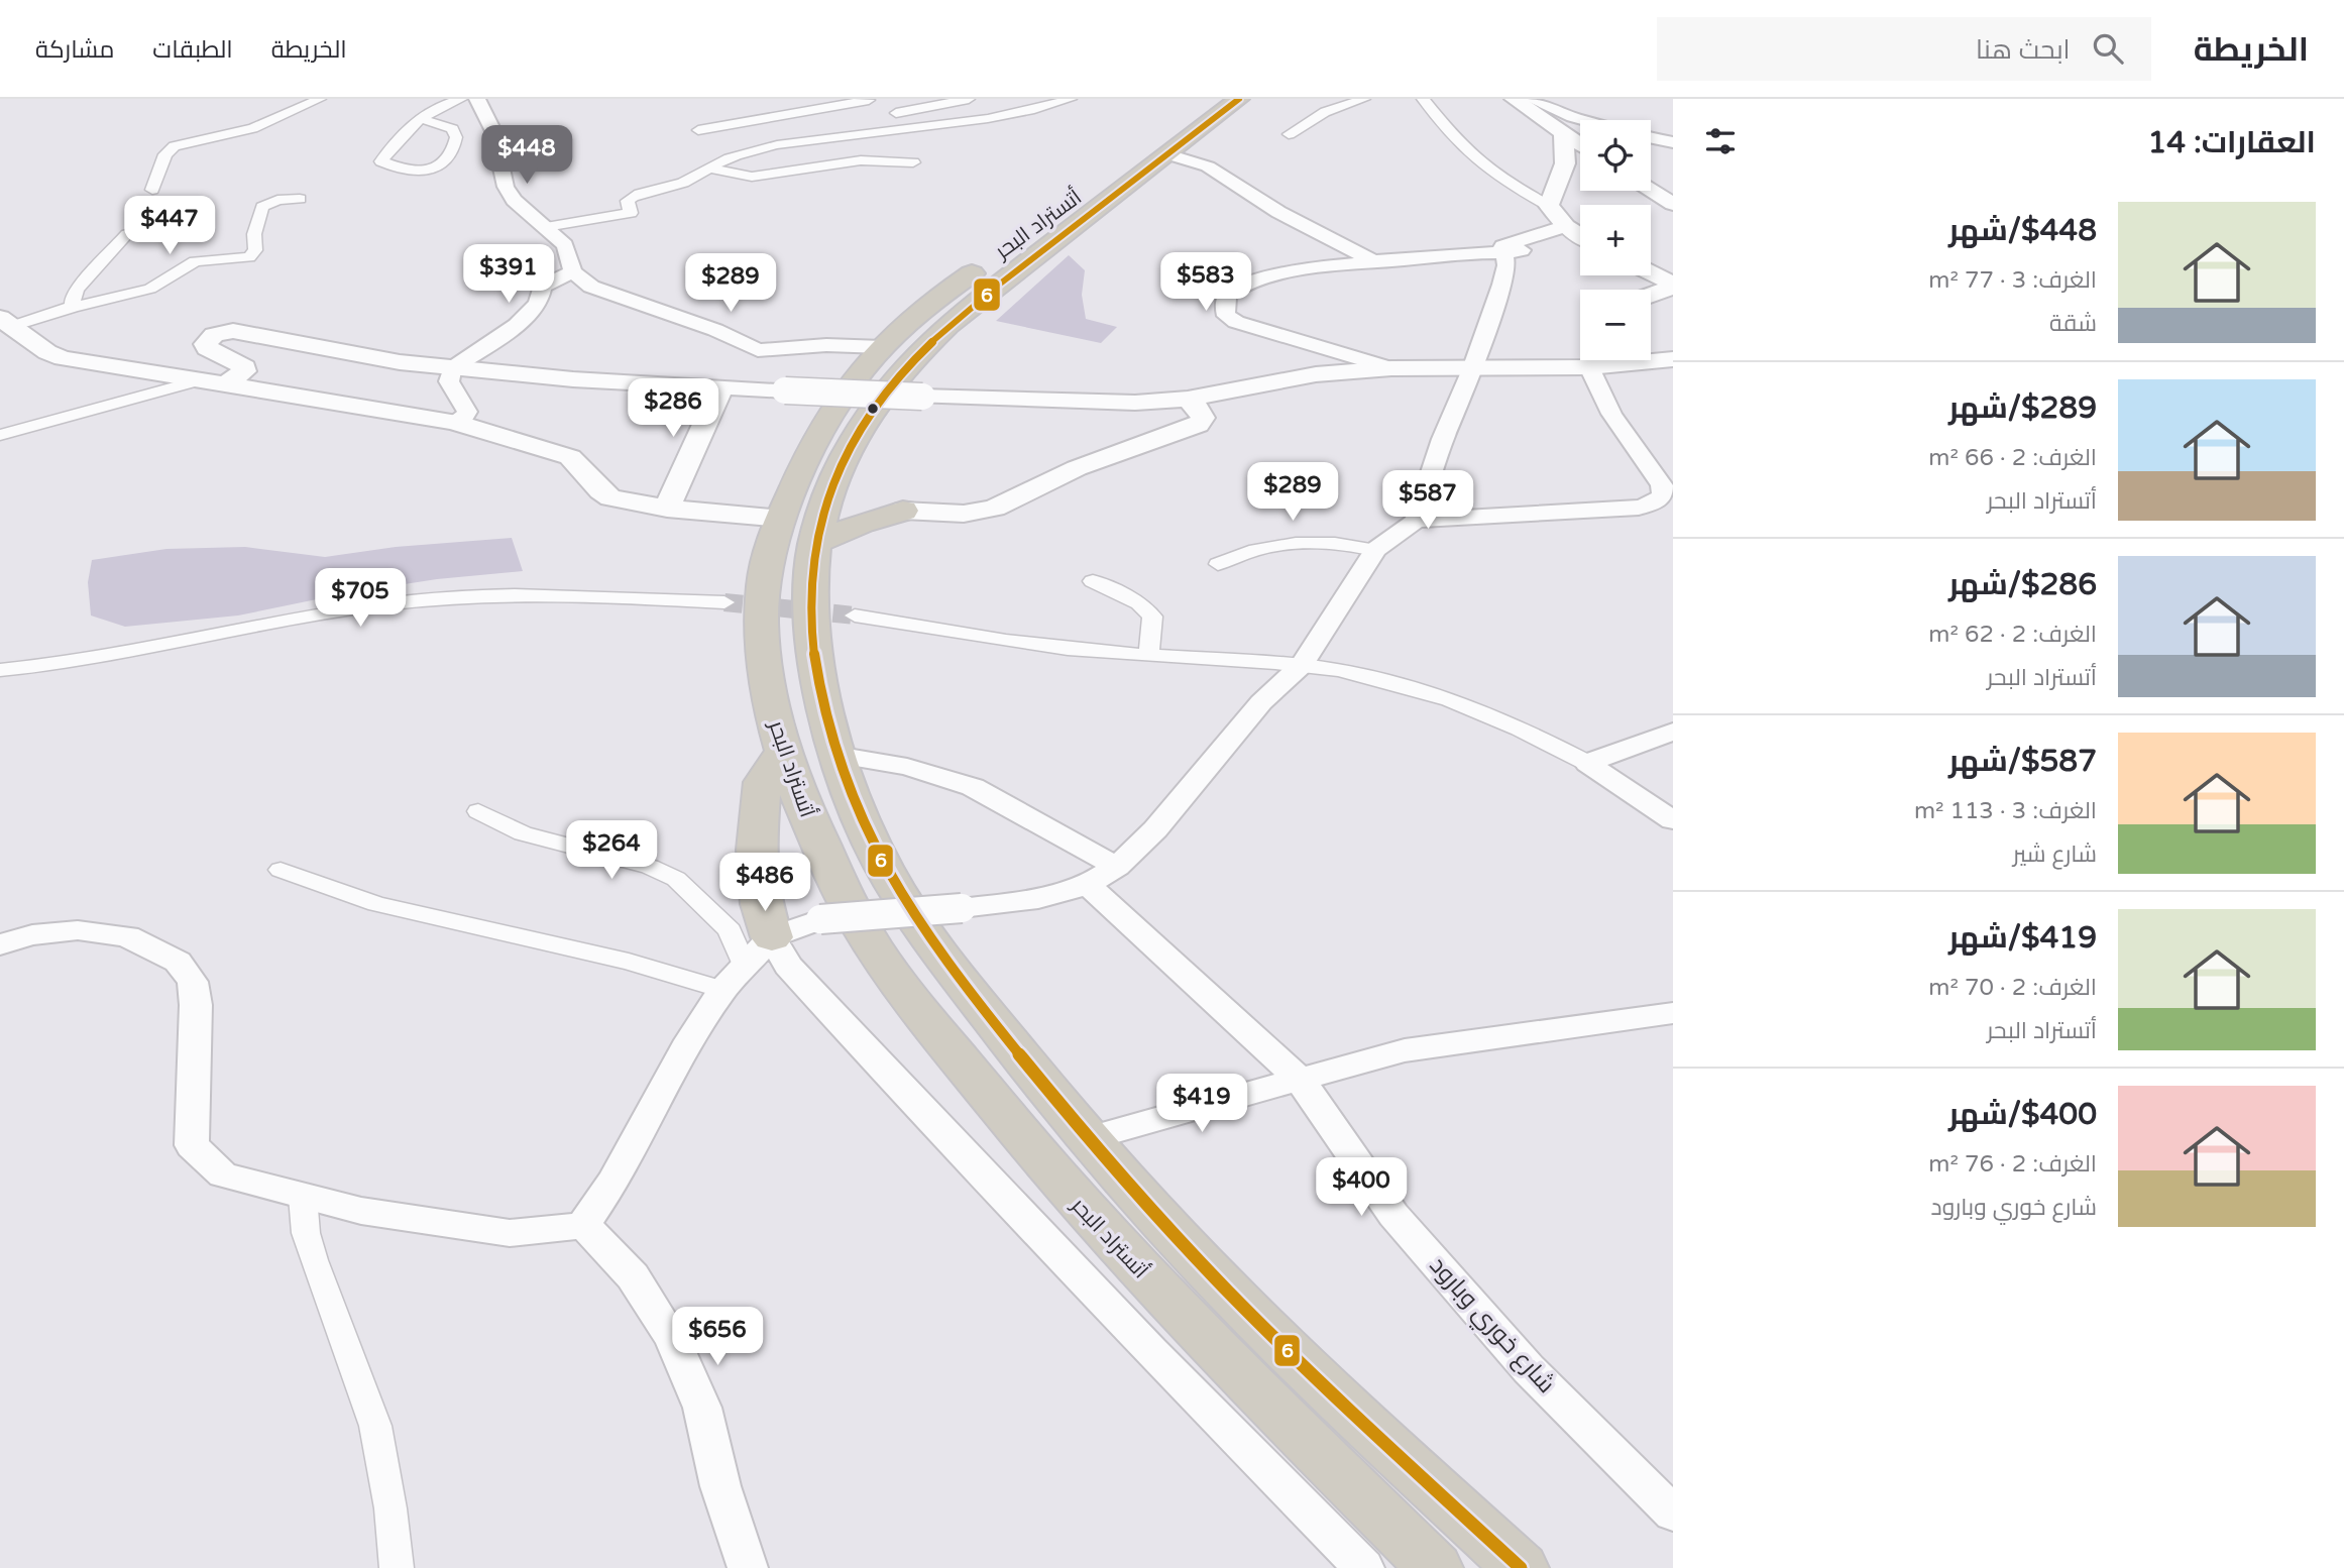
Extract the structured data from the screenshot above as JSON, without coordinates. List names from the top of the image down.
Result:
{
  "streets": {
    "highway": ["أتستراد البحر"],
    "street": ["شارع خوري وبارود"]
  },
  "lines": ["transit line 6"],
  "page": {
    "header": "الخريطة",
    "search": "ابحث هنا",
    "nav": ["الخريطة", "الطبقات", "مشاركة"],
    "heading": "العقارات: 14",
    "map_buttons": ["+", "−"],
    "price": [
      "$448",
      "$447",
      "$391",
      "$583",
      "$289",
      "$286",
      "$289",
      "$587",
      "$705",
      "$264",
      "$486",
      "$419",
      "$400",
      "$656"
    ],
    "list": [
      {
        "name": "$448/شهر",
        "note": "الغرف: 3 · 77 m² · شقة"
      },
      {
        "name": "$289/شهر",
        "note": "الغرف: 2 · 66 m² · أتستراد البحر"
      },
      {
        "name": "$286/شهر",
        "note": "الغرف: 2 · 62 m² · أتستراد البحر"
      },
      {
        "name": "$587/شهر",
        "note": "الغرف: 3 · 113 m² · شارع شير"
      },
      {
        "name": "$419/شهر",
        "note": "الغرف: 2 · 70 m² · أتستراد البحر"
      },
      {
        "name": "$400/شهر",
        "note": "الغرف: 2 · 76 m² · شارع خوري وبارود"
      }
    ]
  }
}
